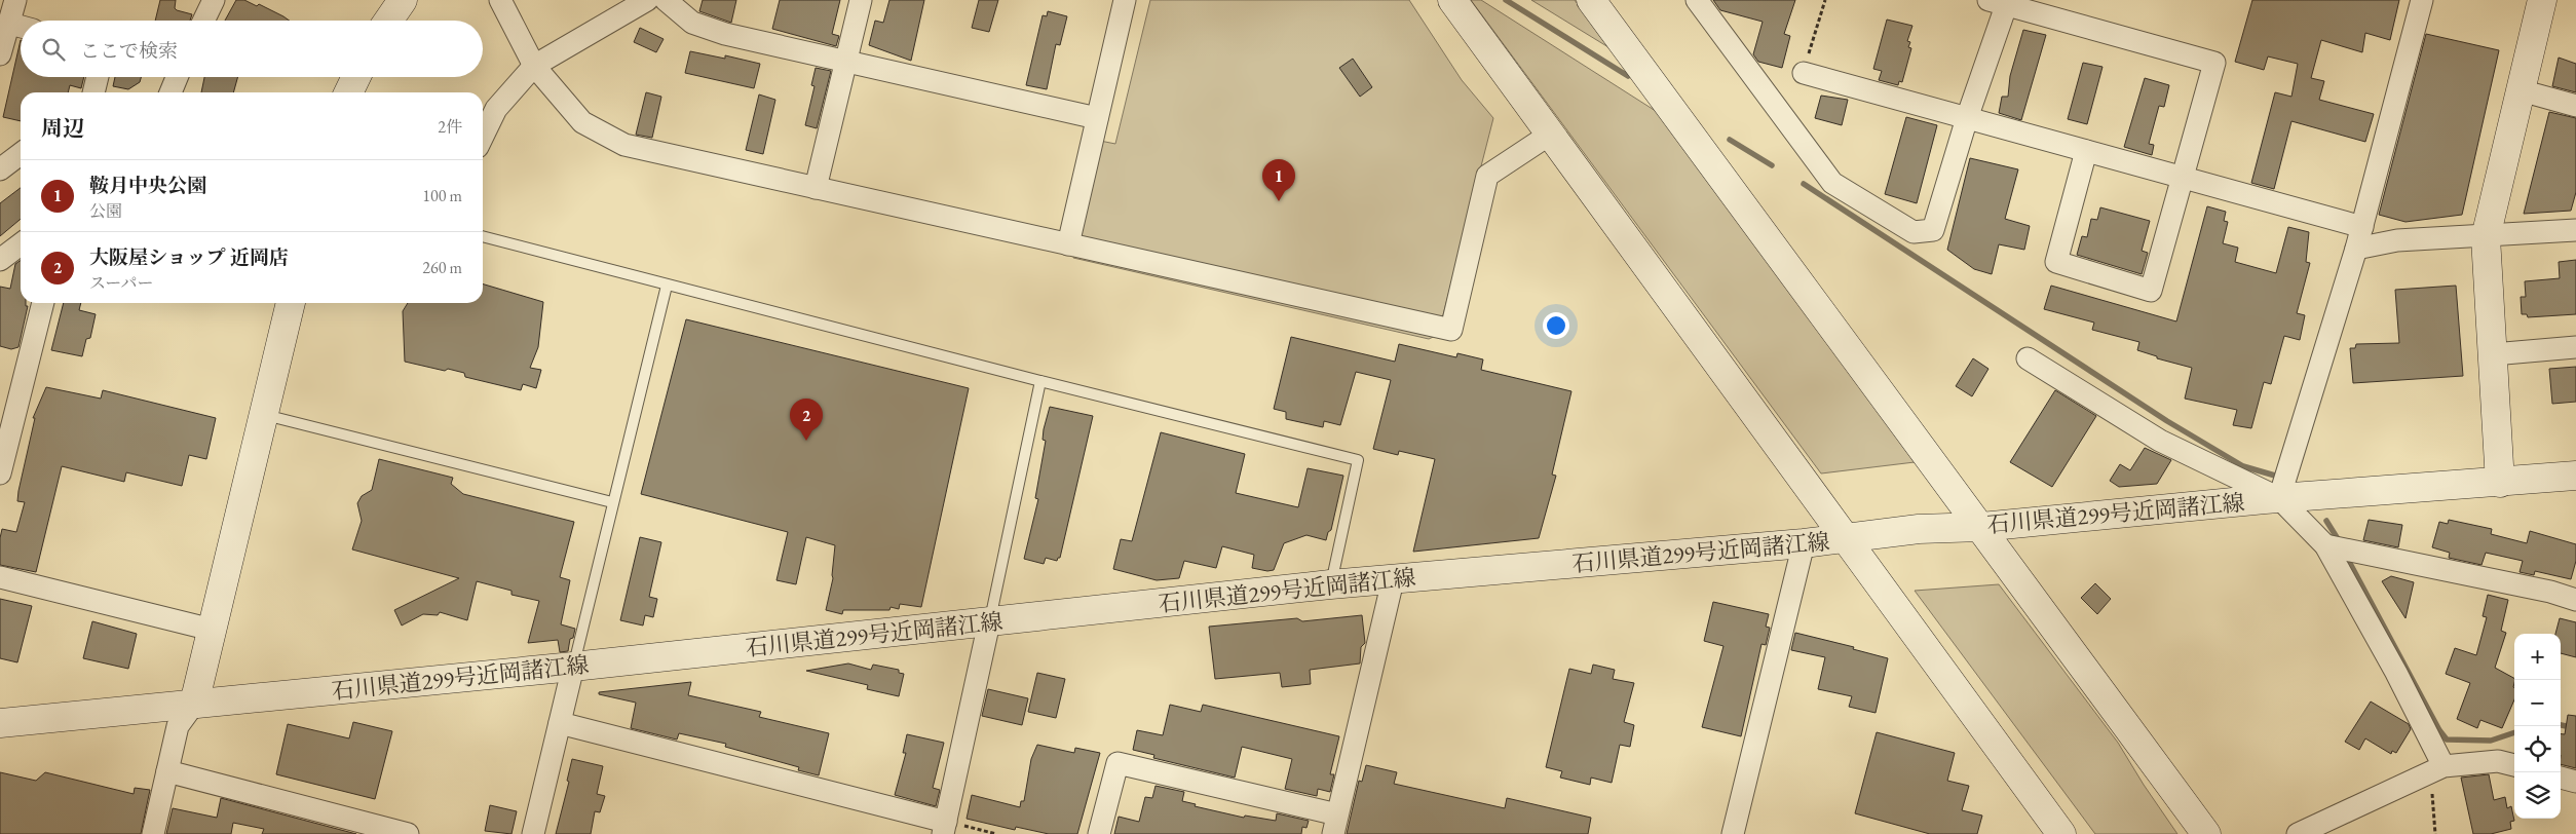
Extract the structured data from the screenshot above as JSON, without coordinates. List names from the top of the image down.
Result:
{
  "streets": {
    "street": ["石川県道299号近岡諸江線"]
  },
  "page": {
    "search": "ここで検索",
    "heading": ["周辺", "2件"],
    "pins": ["1", "2"],
    "list": [
      {
        "mark": "1",
        "name": "鞍月中央公園",
        "note": "公園",
        "value": "100 m"
      },
      {
        "mark": "2",
        "name": "大阪屋ショップ 近岡店",
        "note": "スーパー",
        "value": "260 m"
      }
    ],
    "map_buttons": ["+", "−"]
  }
}
